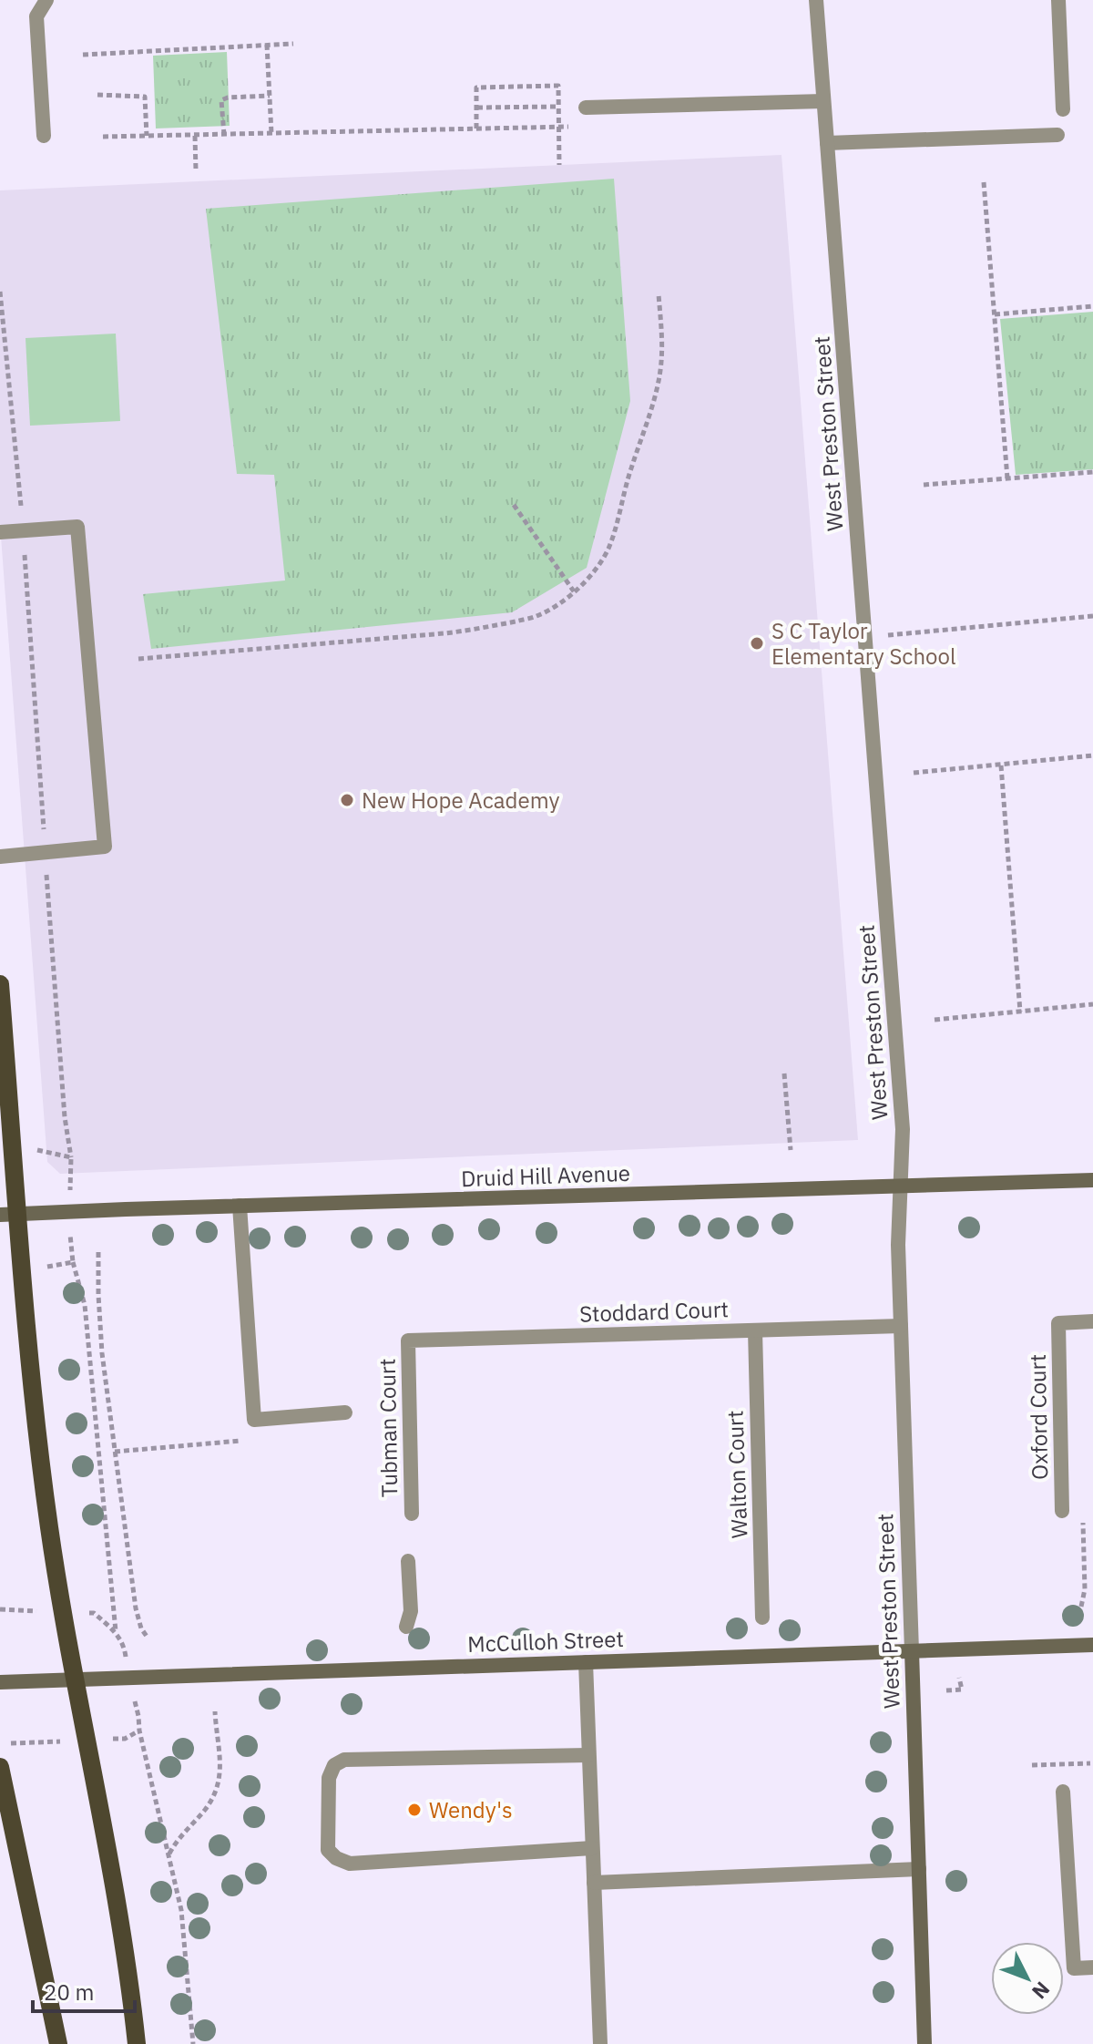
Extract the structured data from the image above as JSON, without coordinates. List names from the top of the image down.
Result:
{
  "streets": {
    "main road": ["West Preston Street", "Druid Hill Avenue", "McCulloh Street"],
    "street": [
      "Stoddard Court",
      "Oxford Court",
      "Tubman Court",
      "Walton Court"
    ]
  },
  "crossings": [
    ["West Preston Street", "Druid Hill Avenue"],
    ["West Preston Street", "Stoddard Court"],
    ["West Preston Street", "McCulloh Street"],
    ["Stoddard Court", "Tubman Court"],
    ["Stoddard Court", "Walton Court"]
  ],
  "places": ["S C Taylor Elementary School", "New Hope Academy", "Wendy's"],
  "scale_bar": "20 m",
  "north": "bottom right"
}
